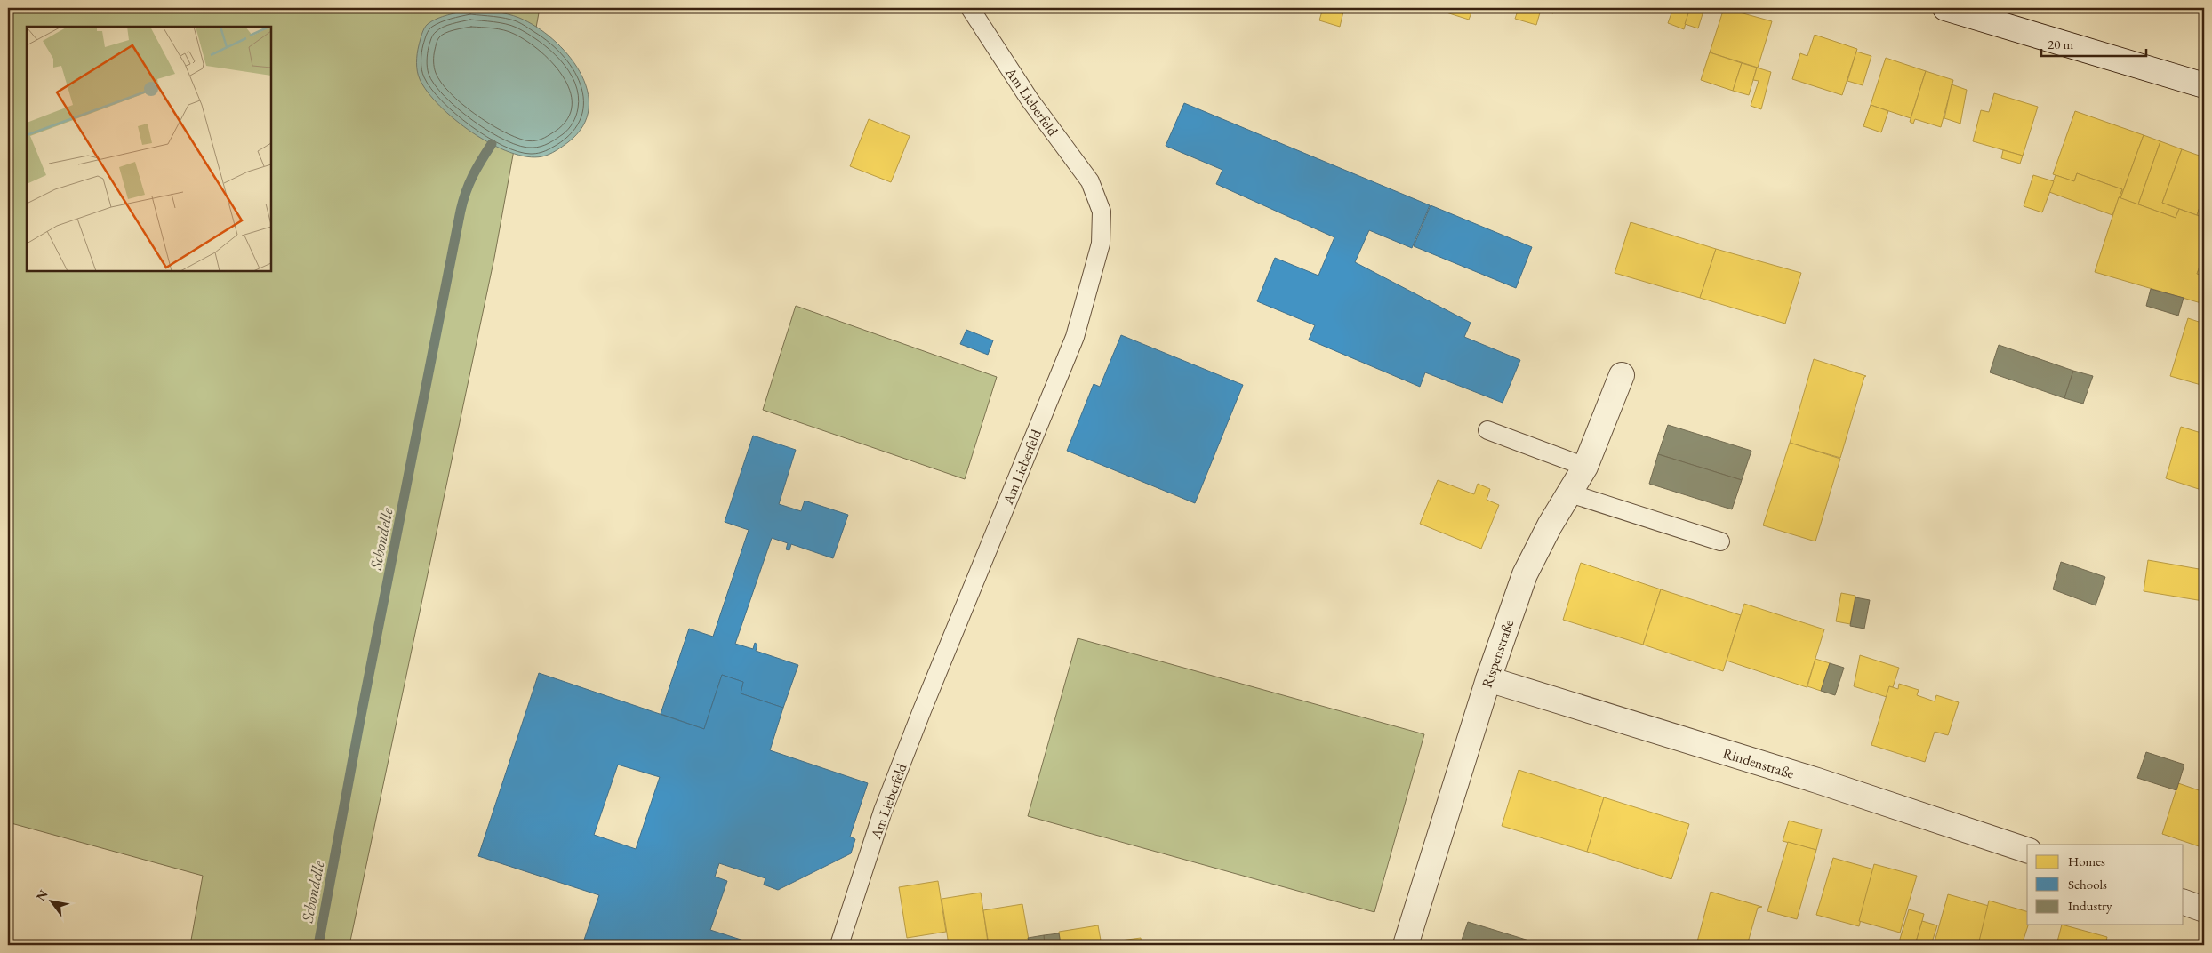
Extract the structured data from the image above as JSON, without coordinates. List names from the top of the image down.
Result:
{
  "streets": {
    "street": ["Rispenstraße", "Rindenstraße"],
    "lane": ["Am Lieberfeld"]
  },
  "crossings": [
    ["Rispenstraße", "Rindenstraße"]
  ],
  "water": ["Schondelle"],
  "legend": ["Homes", "Schools", "Industry"],
  "scale_bar": "20 m",
  "north": "top left"
}
